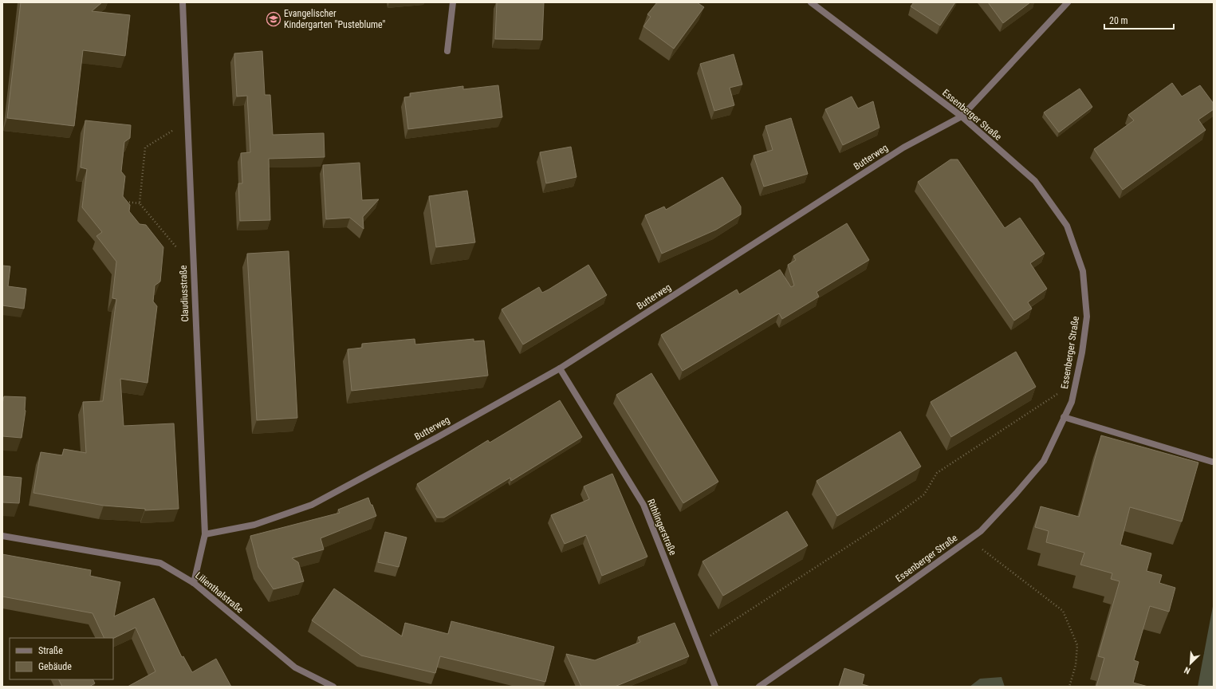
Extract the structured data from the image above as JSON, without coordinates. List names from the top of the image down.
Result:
{
  "streets": {
    "street": [
      "Essenberger Straße",
      "Butterweg",
      "Claudiusstraße",
      "Rithlingerstraße",
      "Lilienthalstraße"
    ]
  },
  "crossings": [
    ["Essenberger Straße", "Butterweg"],
    ["Butterweg", "Claudiusstraße"],
    ["Butterweg", "Rithlingerstraße"],
    ["Claudiusstraße", "Lilienthalstraße"]
  ],
  "places": {
    "school or university": ["Evangelischer Kindergarten \"Pusteblume\""]
  },
  "legend": ["Straße", "Gebäude"],
  "scale_bar": "20 m",
  "north": "bottom left"
}
